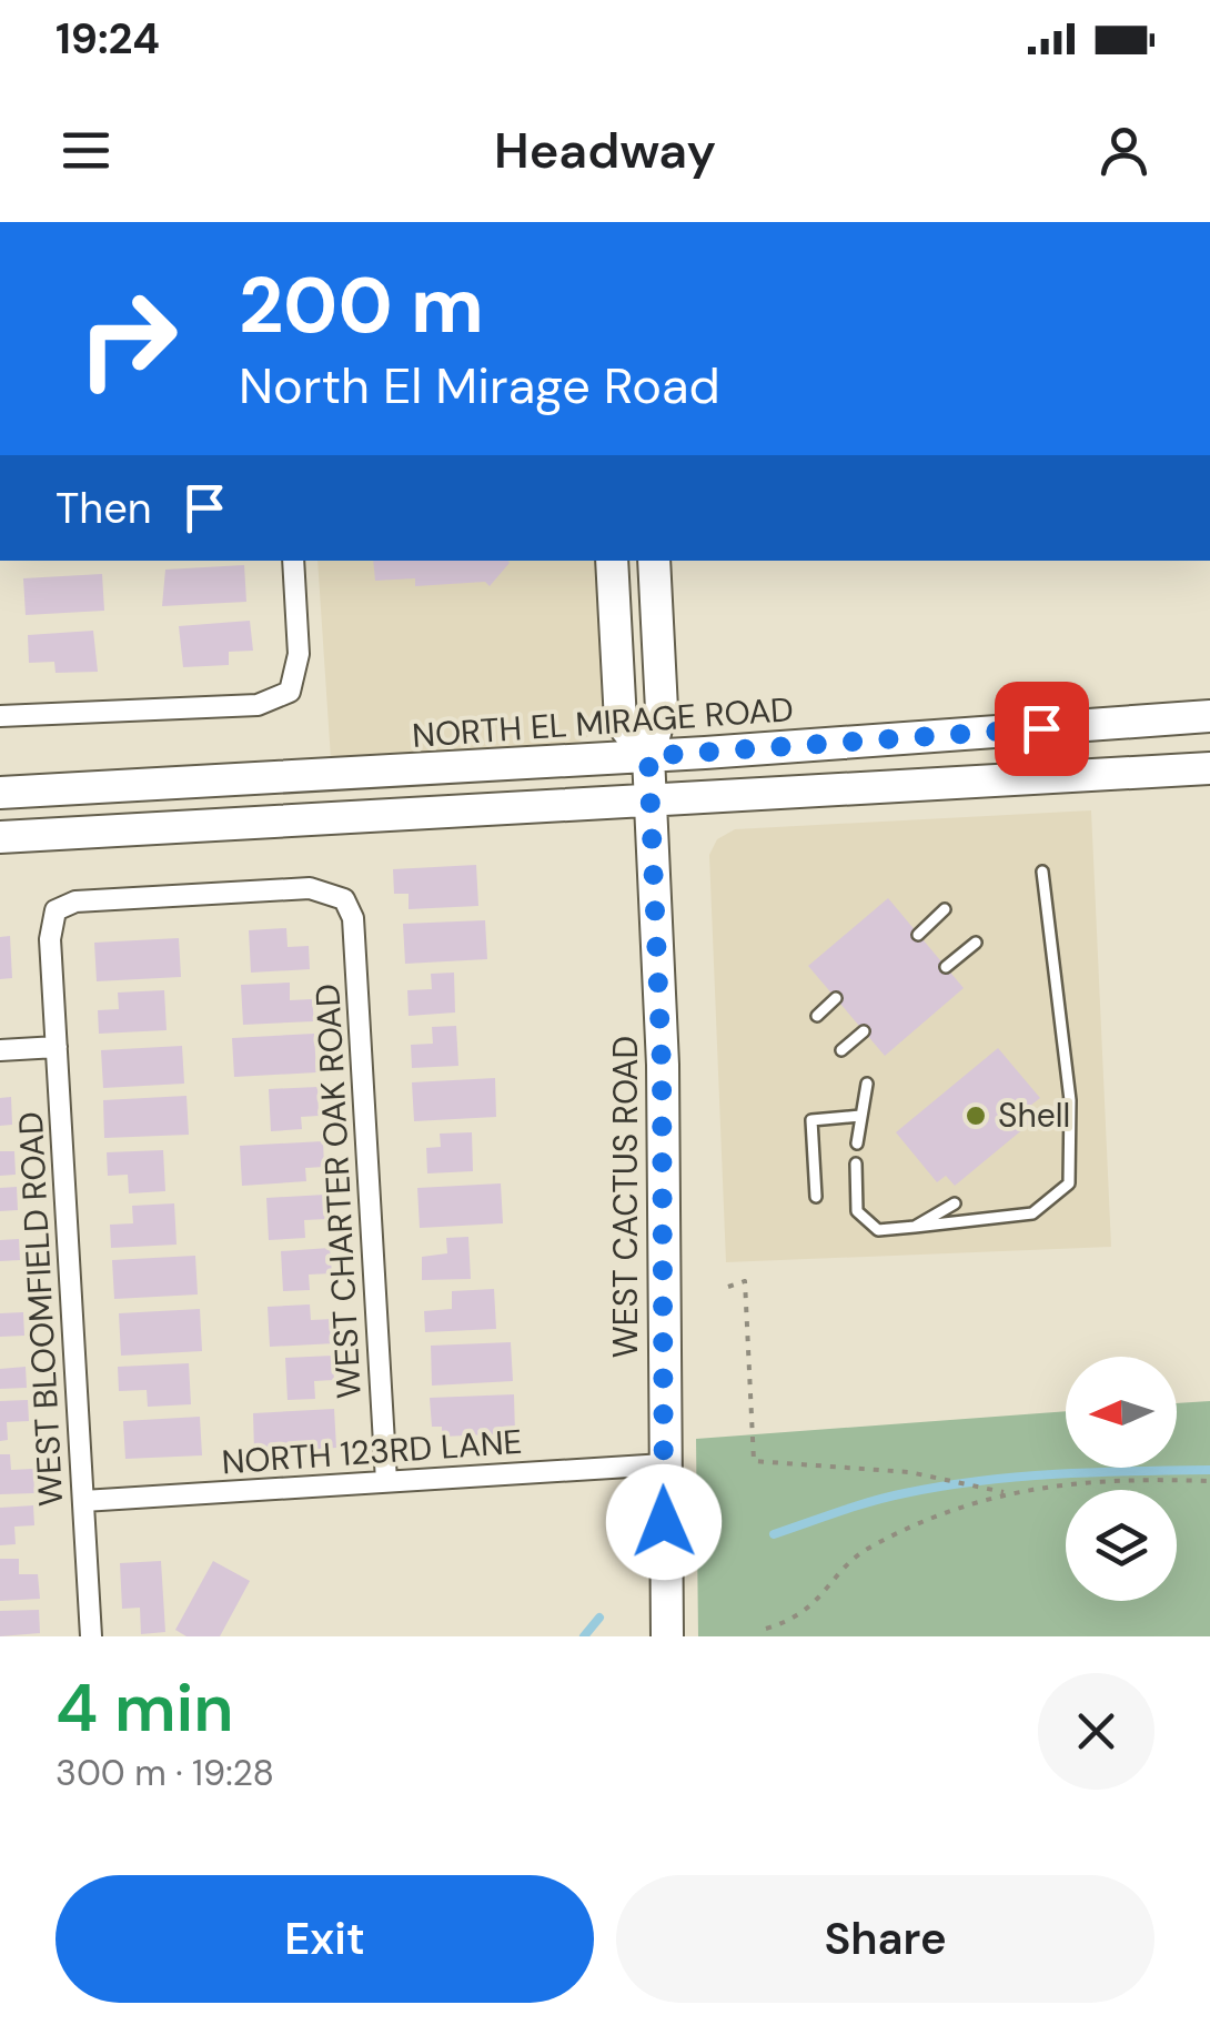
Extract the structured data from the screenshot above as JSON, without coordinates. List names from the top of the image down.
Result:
{
  "streets": {
    "main road": ["NORTH EL MIRAGE ROAD", "WEST CACTUS ROAD"],
    "street": ["WEST CHARTER OAK ROAD", "WEST BLOOMFIELD ROAD", "NORTH 123RD LANE"]
  },
  "crossings": [
    ["NORTH EL MIRAGE ROAD", "WEST CACTUS ROAD"],
    ["WEST CHARTER OAK ROAD", "WEST BLOOMFIELD ROAD"],
    ["WEST CHARTER OAK ROAD", "NORTH 123RD LANE"],
    ["WEST CACTUS ROAD", "NORTH 123RD LANE"],
    ["WEST BLOOMFIELD ROAD", "NORTH 123RD LANE"]
  ],
  "places": ["Shell"],
  "north": "left",
  "page": {
    "status": "19:24",
    "header": "Headway",
    "turn": ["200 m", "North El Mirage Road"],
    "then": "Then",
    "heading": ["4 min", "300 m · 19:28"],
    "buttons": ["Exit", "Share"]
  }
}
